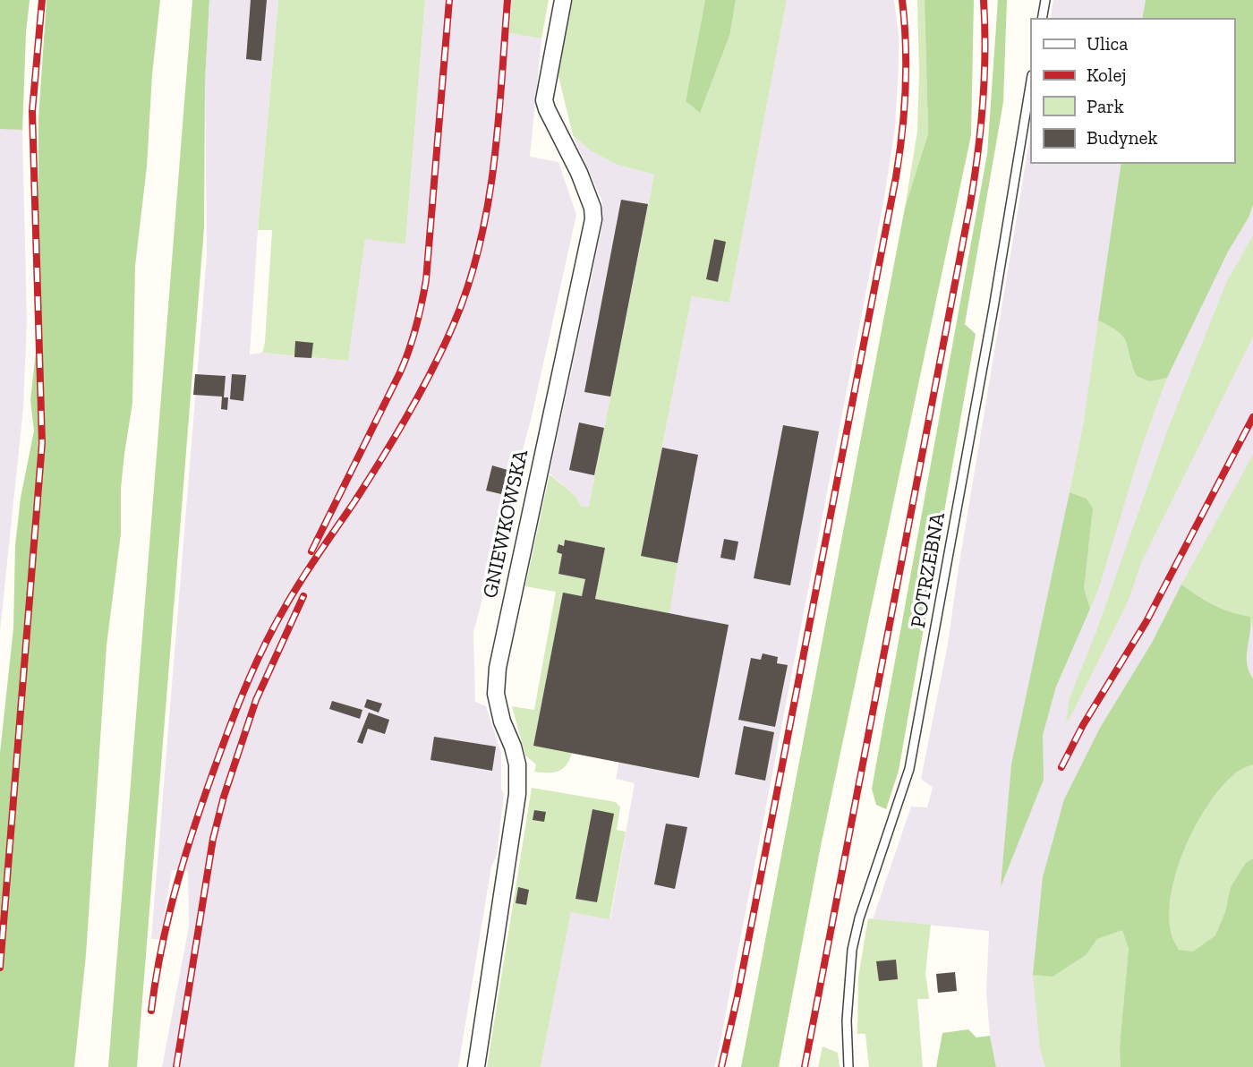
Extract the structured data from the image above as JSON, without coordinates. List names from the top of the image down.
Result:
{
  "streets": {
    "street": ["GNIEWKOWSKA"],
    "lane": ["POTRZEBNA"]
  },
  "legend": [
    "Ulica",
    "Kolej",
    "Park",
    "Budynek"
  ]
}
